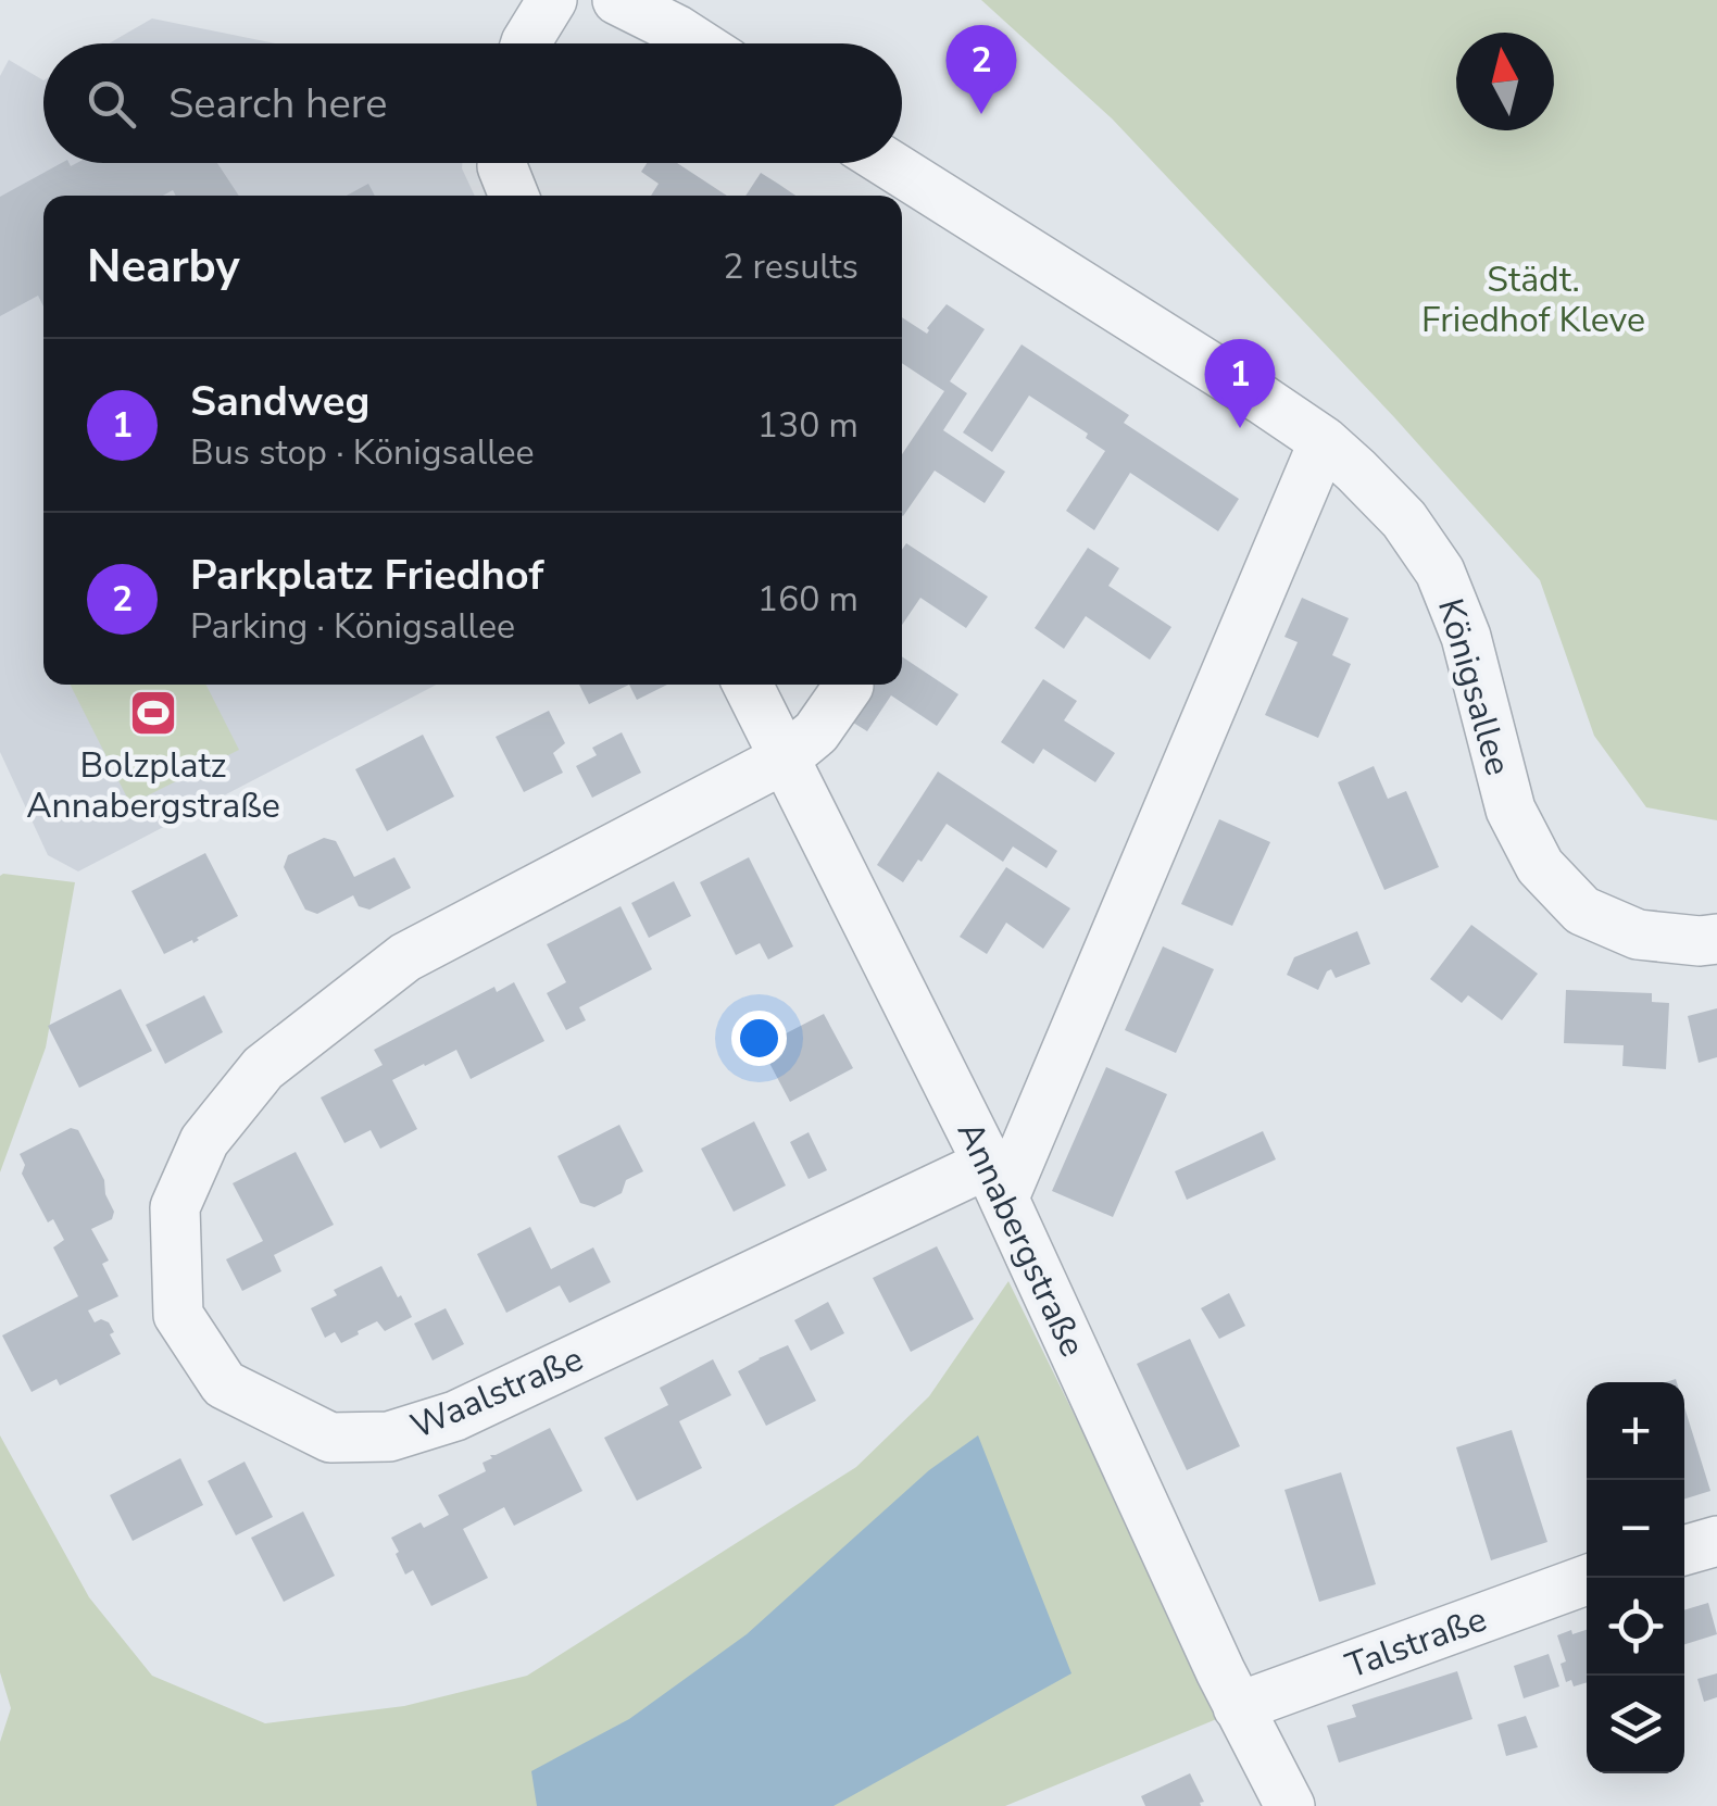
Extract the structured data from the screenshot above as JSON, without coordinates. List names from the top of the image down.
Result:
{
  "streets": {
    "street": [
      "Königsallee",
      "Annabergstraße",
      "Waalstraße",
      "Talstraße"
    ]
  },
  "crossings": [
    ["Annabergstraße", "Waalstraße"],
    ["Annabergstraße", "Talstraße"]
  ],
  "parks": ["Städt. Friedhof Kleve"],
  "places": {
    "sports": ["Bolzplatz Annabergstraße"]
  },
  "north": "top",
  "page": {
    "pins": ["2", "1"],
    "search": "Search here",
    "heading": ["Nearby", "2 results"],
    "list": [
      {
        "mark": "1",
        "name": "Sandweg",
        "note": "Bus stop · Königsallee",
        "value": "130 m"
      },
      {
        "mark": "2",
        "name": "Parkplatz Friedhof",
        "note": "Parking · Königsallee",
        "value": "160 m"
      }
    ],
    "map_buttons": ["+", "−"]
  }
}
